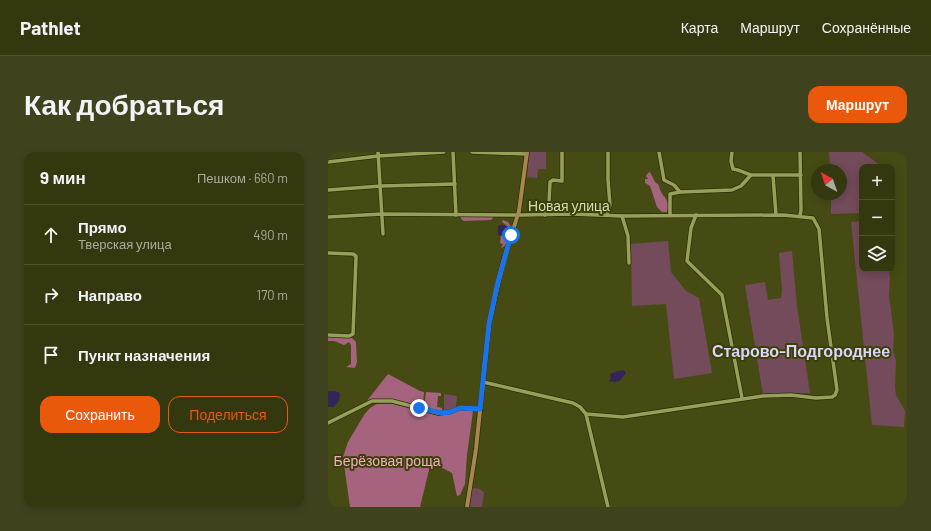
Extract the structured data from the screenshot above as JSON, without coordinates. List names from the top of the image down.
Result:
{
  "streets": {
    "street": ["Новая улица"]
  },
  "districts": ["Старово-Подгороднее"],
  "parks": ["Берёзовая роща"],
  "north": "top left",
  "page": {
    "header": "Pathlet",
    "nav": ["Карта", "Маршрут", "Сохранённые"],
    "buttons": [
      "Маршрут",
      ["Сохранить", "Поделиться"]
    ],
    "title": "Как добраться",
    "heading": ["9 мин", "Пешком · 660 m"],
    "map_buttons": ["+", "−"],
    "list": [
      ["Прямо", "Тверская улица", "490 m"],
      ["Направо", "170 m"],
      "Пункт назначения"
    ]
  }
}
